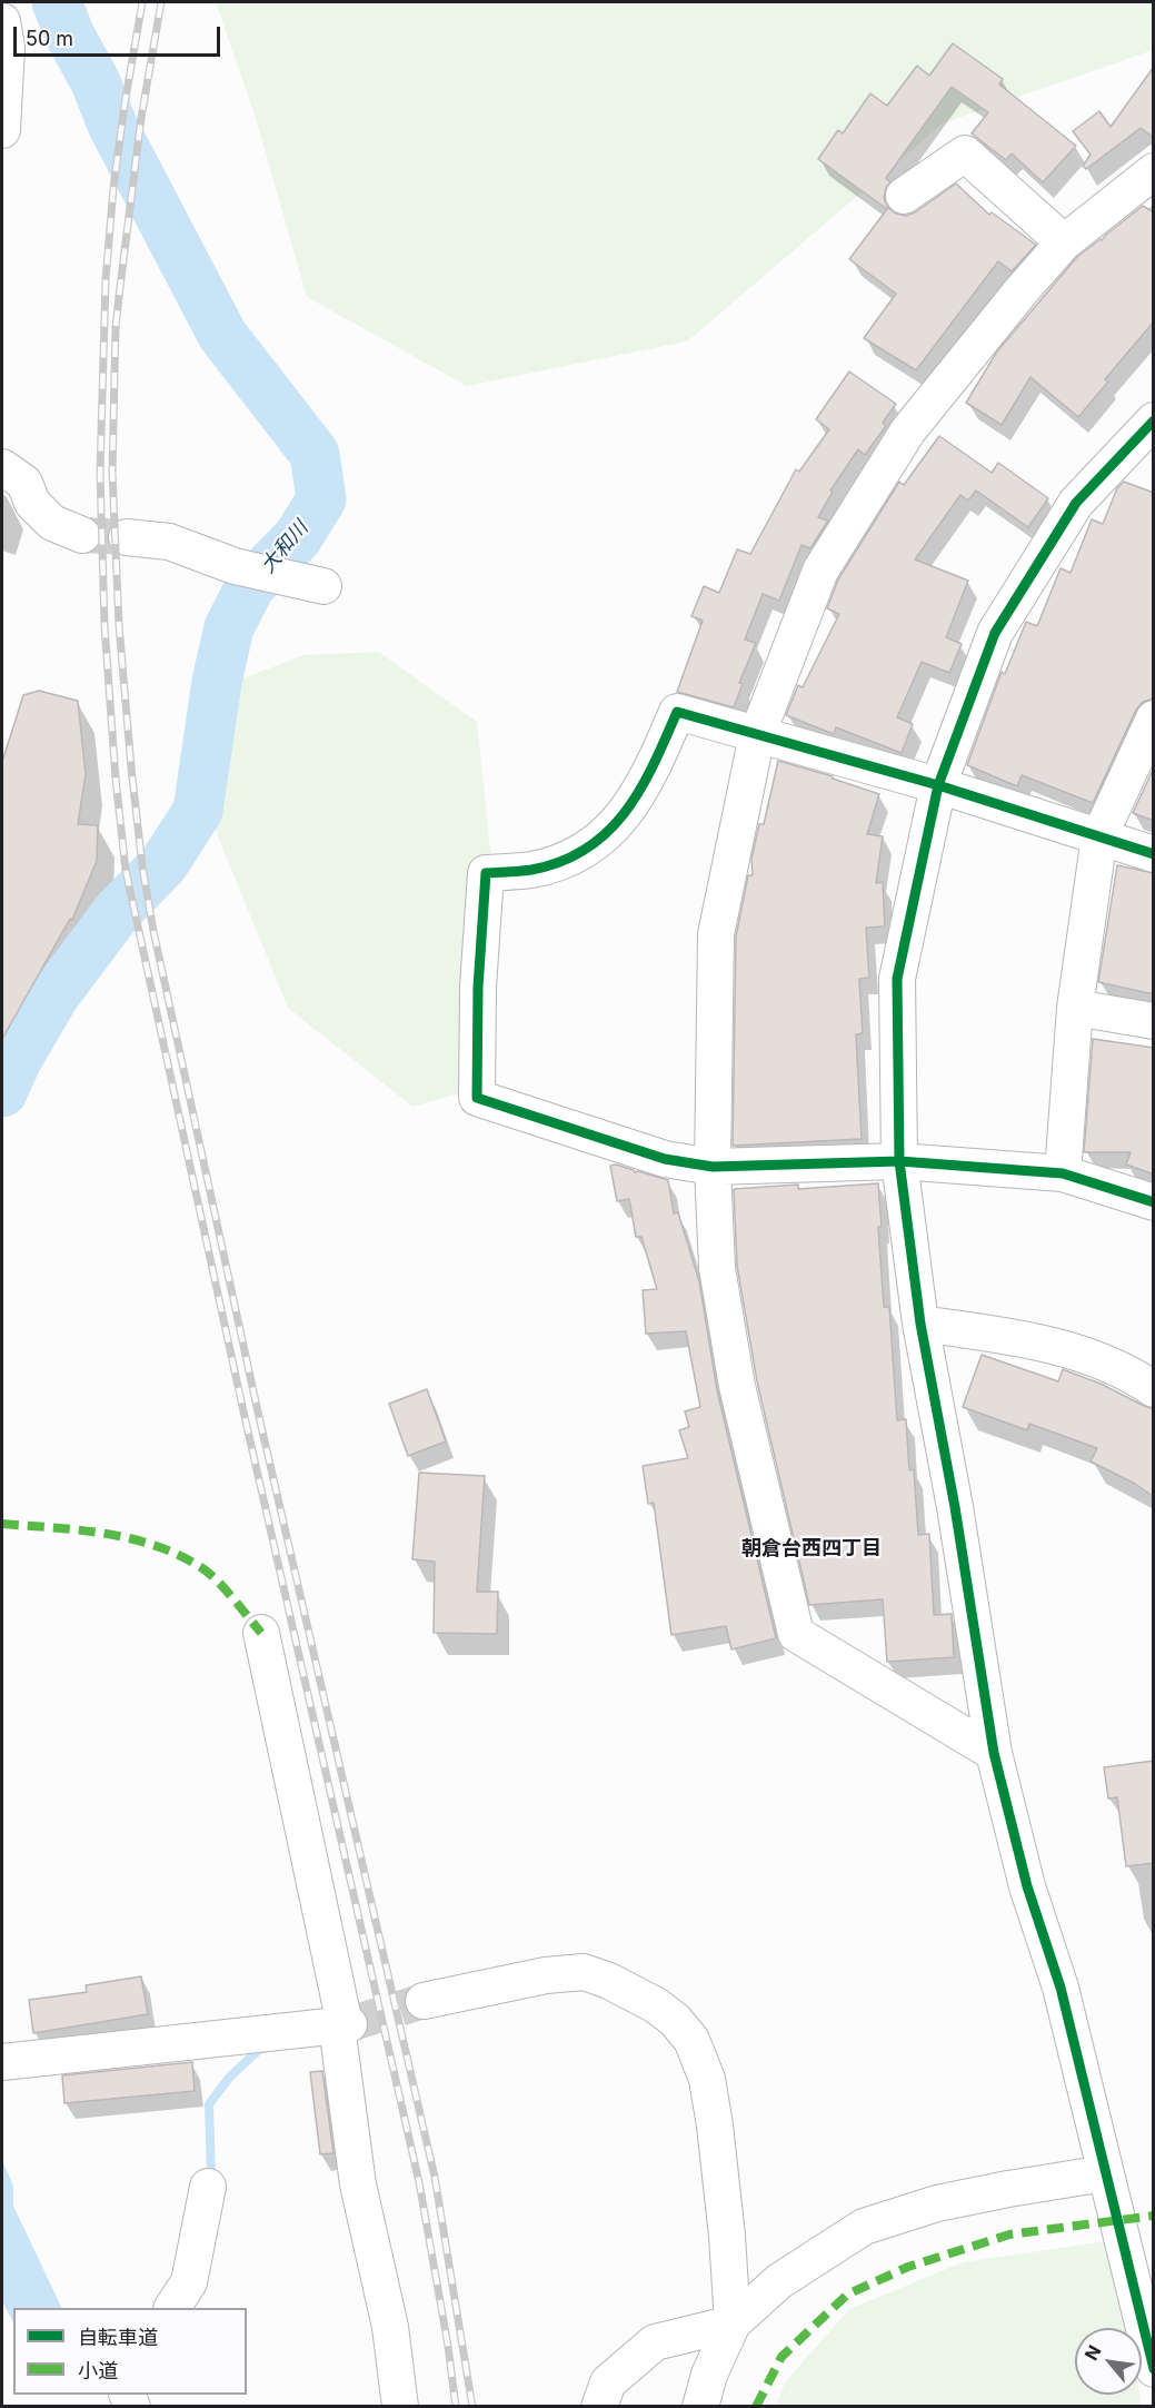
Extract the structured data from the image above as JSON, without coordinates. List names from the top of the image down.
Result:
{
  "districts": ["朝倉台西四丁目"],
  "water": ["大和川"],
  "legend": ["自転車道", "小道"],
  "scale_bar": "50 m",
  "north": "top left"
}
